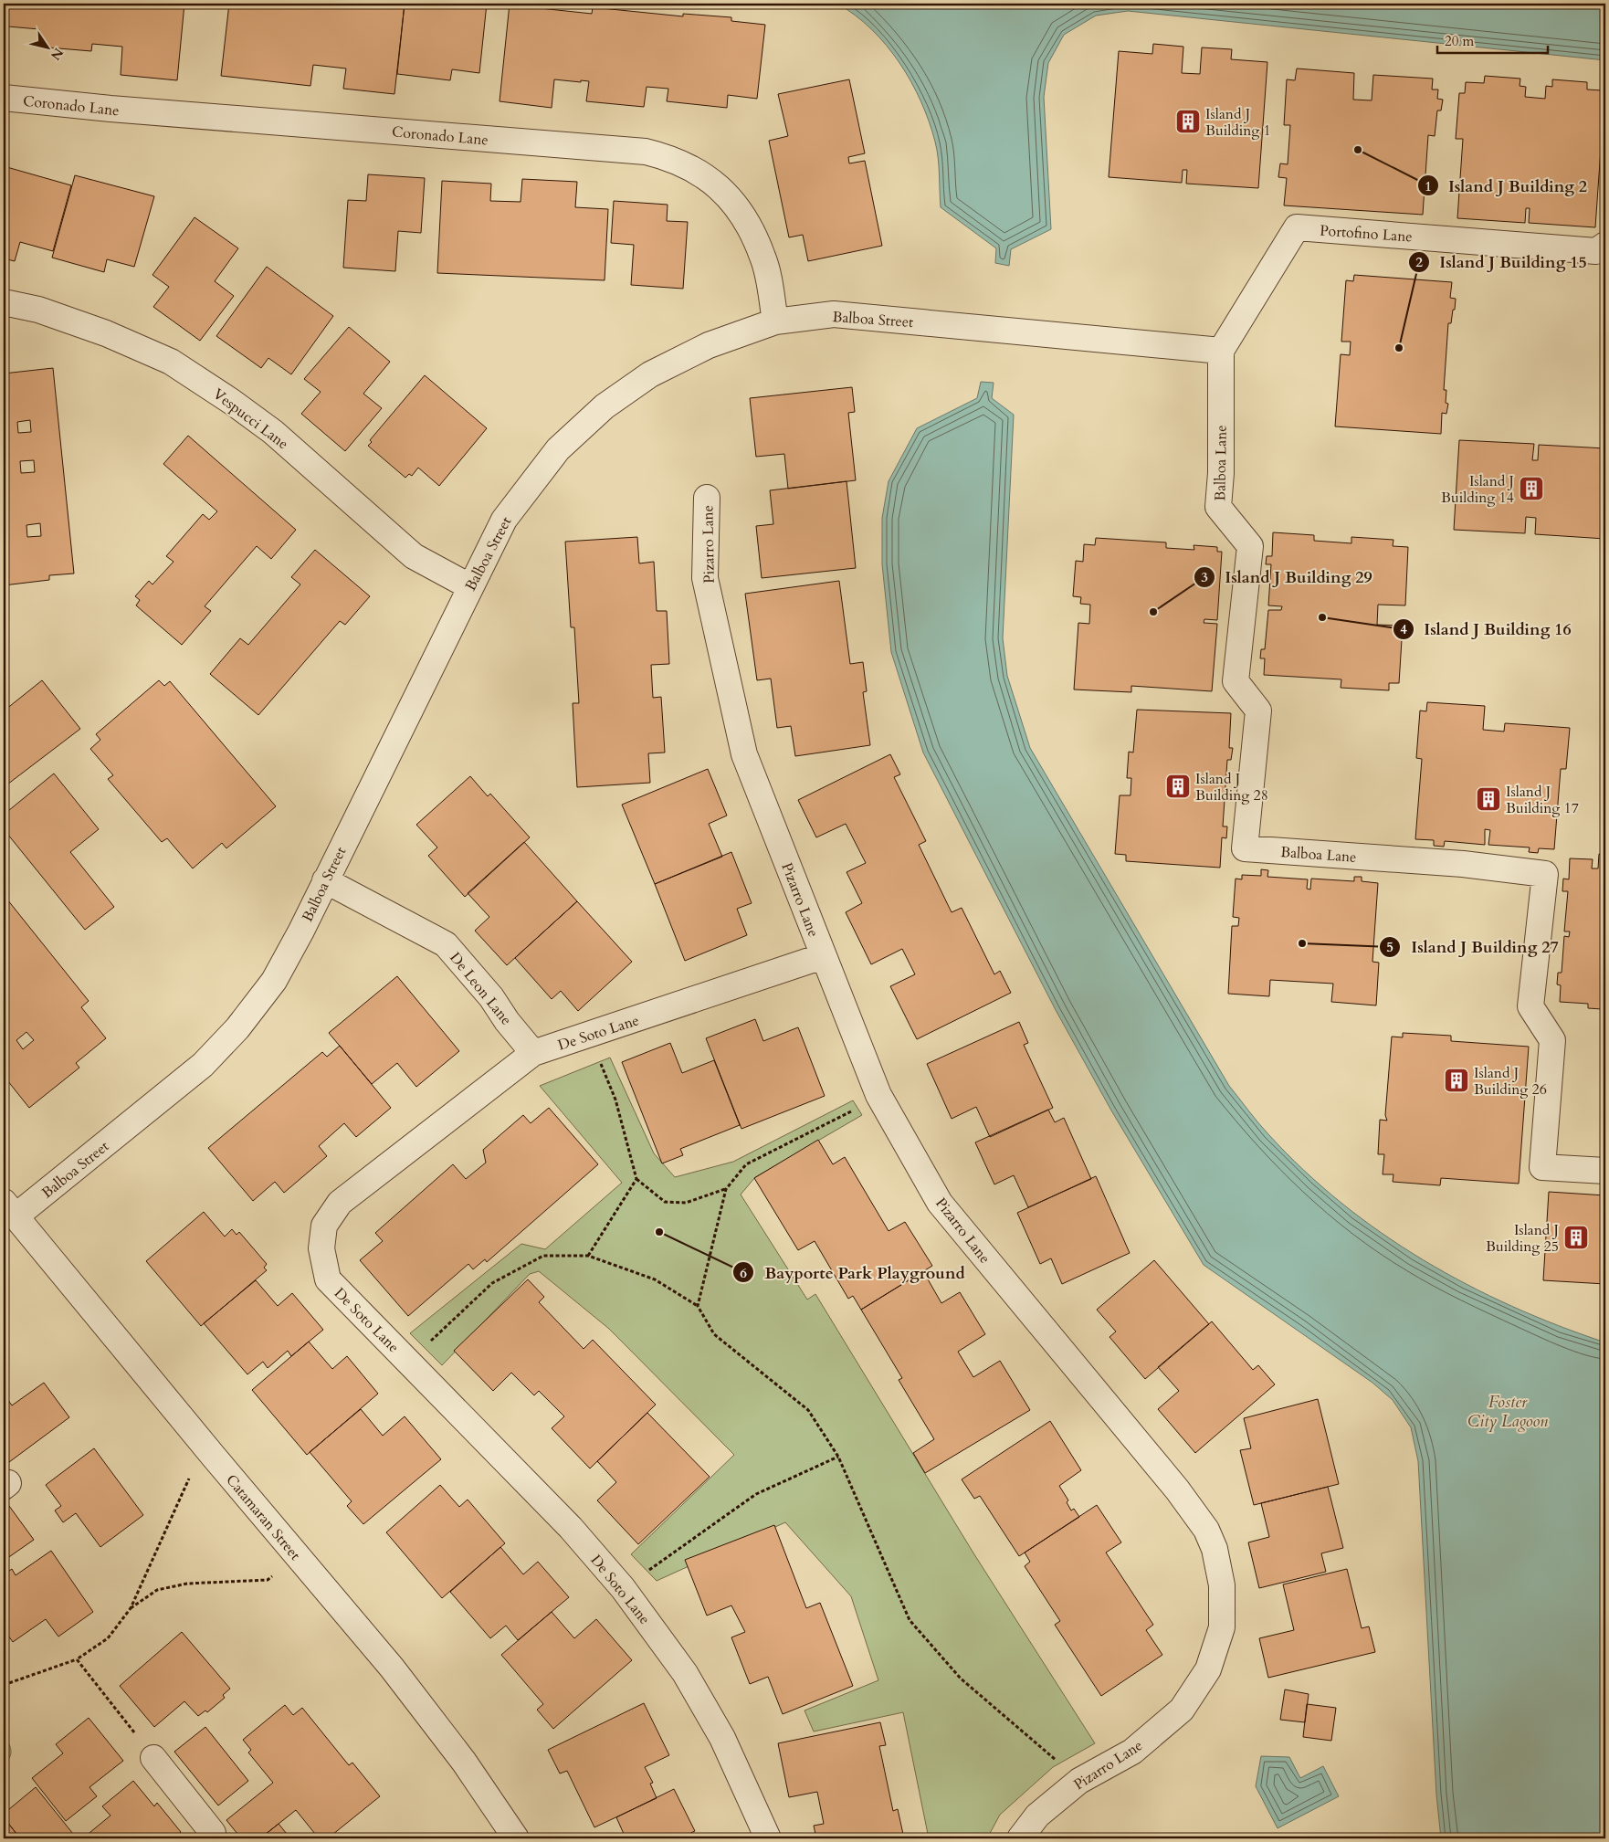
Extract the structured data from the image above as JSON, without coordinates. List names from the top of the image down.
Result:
{
  "streets": {
    "street": [
      "Coronado Lane",
      "Portofino Lane",
      "Balboa Street",
      "Vespucci Lane",
      "Balboa Lane",
      "Pizarro Lane",
      "De Leon Lane",
      "De Soto Lane",
      "Catamaran Street"
    ]
  },
  "crossings": [
    ["Coronado Lane", "Balboa Street"],
    ["Portofino Lane", "Balboa Street"],
    ["Portofino Lane", "Balboa Lane"],
    ["Balboa Street", "Vespucci Lane"],
    ["Balboa Street", "Balboa Lane"],
    ["Balboa Street", "De Leon Lane"],
    ["Balboa Street", "Catamaran Street"],
    ["Pizarro Lane", "De Soto Lane"],
    ["De Leon Lane", "De Soto Lane"]
  ],
  "water": ["Foster City Lagoon"],
  "places": {
    "building": [
      "Island J Building 1",
      "Island J Building 14",
      "Island J Building 28",
      "Island J Building 17",
      "Island J Building 26",
      "Island J Building 25"
    ],
    "other": [
      "Island J Building 2",
      "Island J Building 15",
      "Island J Building 29",
      "Island J Building 16",
      "Island J Building 27",
      "Bayporte Park Playground"
    ]
  },
  "scale_bar": "20 m",
  "north": "bottom right"
}
